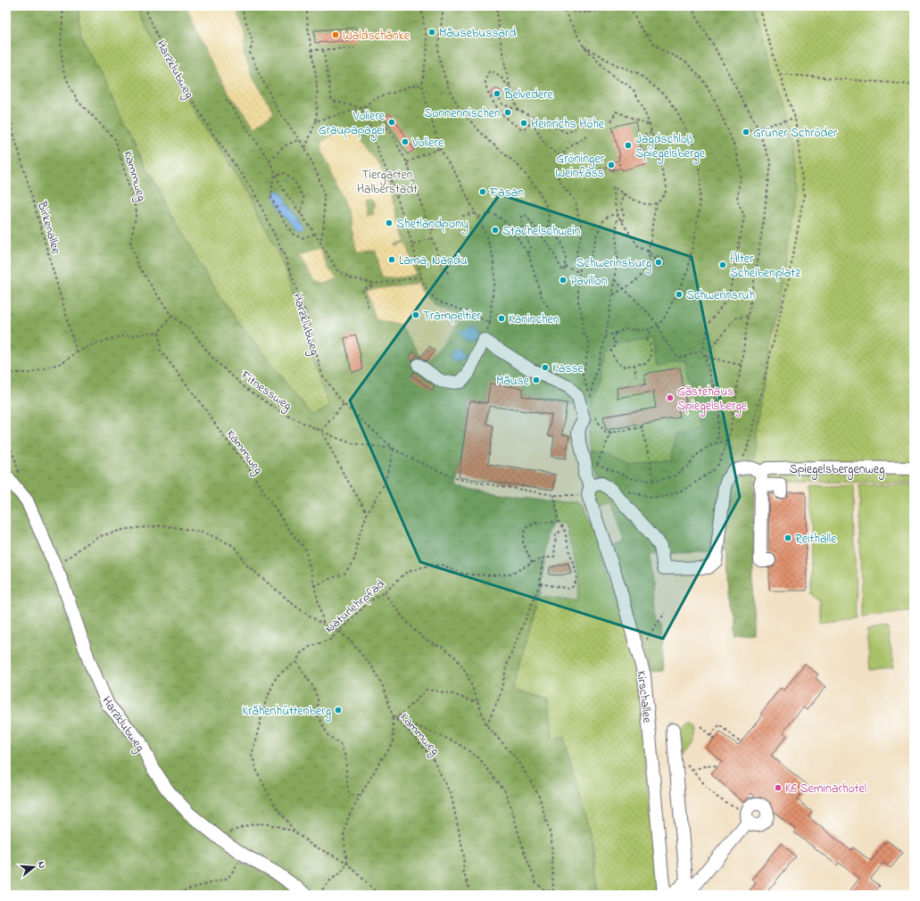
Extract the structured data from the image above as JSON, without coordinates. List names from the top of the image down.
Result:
{
  "streets": {
    "street": ["Harzklubweg", "Spiegelsbergenweg", "Kirschallee"],
    "path": [
      "Kammweg",
      "Birkenallee",
      "Fitnessweg",
      "Naturlehrpfad"
    ]
  },
  "crossings": [
    ["Harzklubweg", "Fitnessweg"],
    ["Harzklubweg", "Kirschallee"],
    ["Kammweg", "Fitnessweg"],
    ["Kammweg", "Naturlehrpfad"]
  ],
  "parks": ["Tiergarten Halberstadt"],
  "places": [
    "Mäusebussard",
    "Waldschänke",
    "Belvedere",
    "Sonnennischen",
    "Voliere Graupapagei",
    "Heinrichs Höhe",
    "Grüner Schröder",
    "Voliere",
    "Jagdschloß Spiegelsberge",
    "Gröninger Weinfass",
    "Fasan",
    "Shetlandpony",
    "Stachelschwein",
    "Lama, Nandu",
    "Schwerinsburg",
    "Alter Scheibenplatz",
    "Pavillon",
    "Schwerinsruh",
    "Trampeltier",
    "Kaninchen",
    "Kasse",
    "Mäuse",
    "Gästehaus Spiegelsberge",
    "Reithalle",
    "Krähenhüttenberg",
    "K6 Seminarhotel"
  ],
  "north": "right"
}
